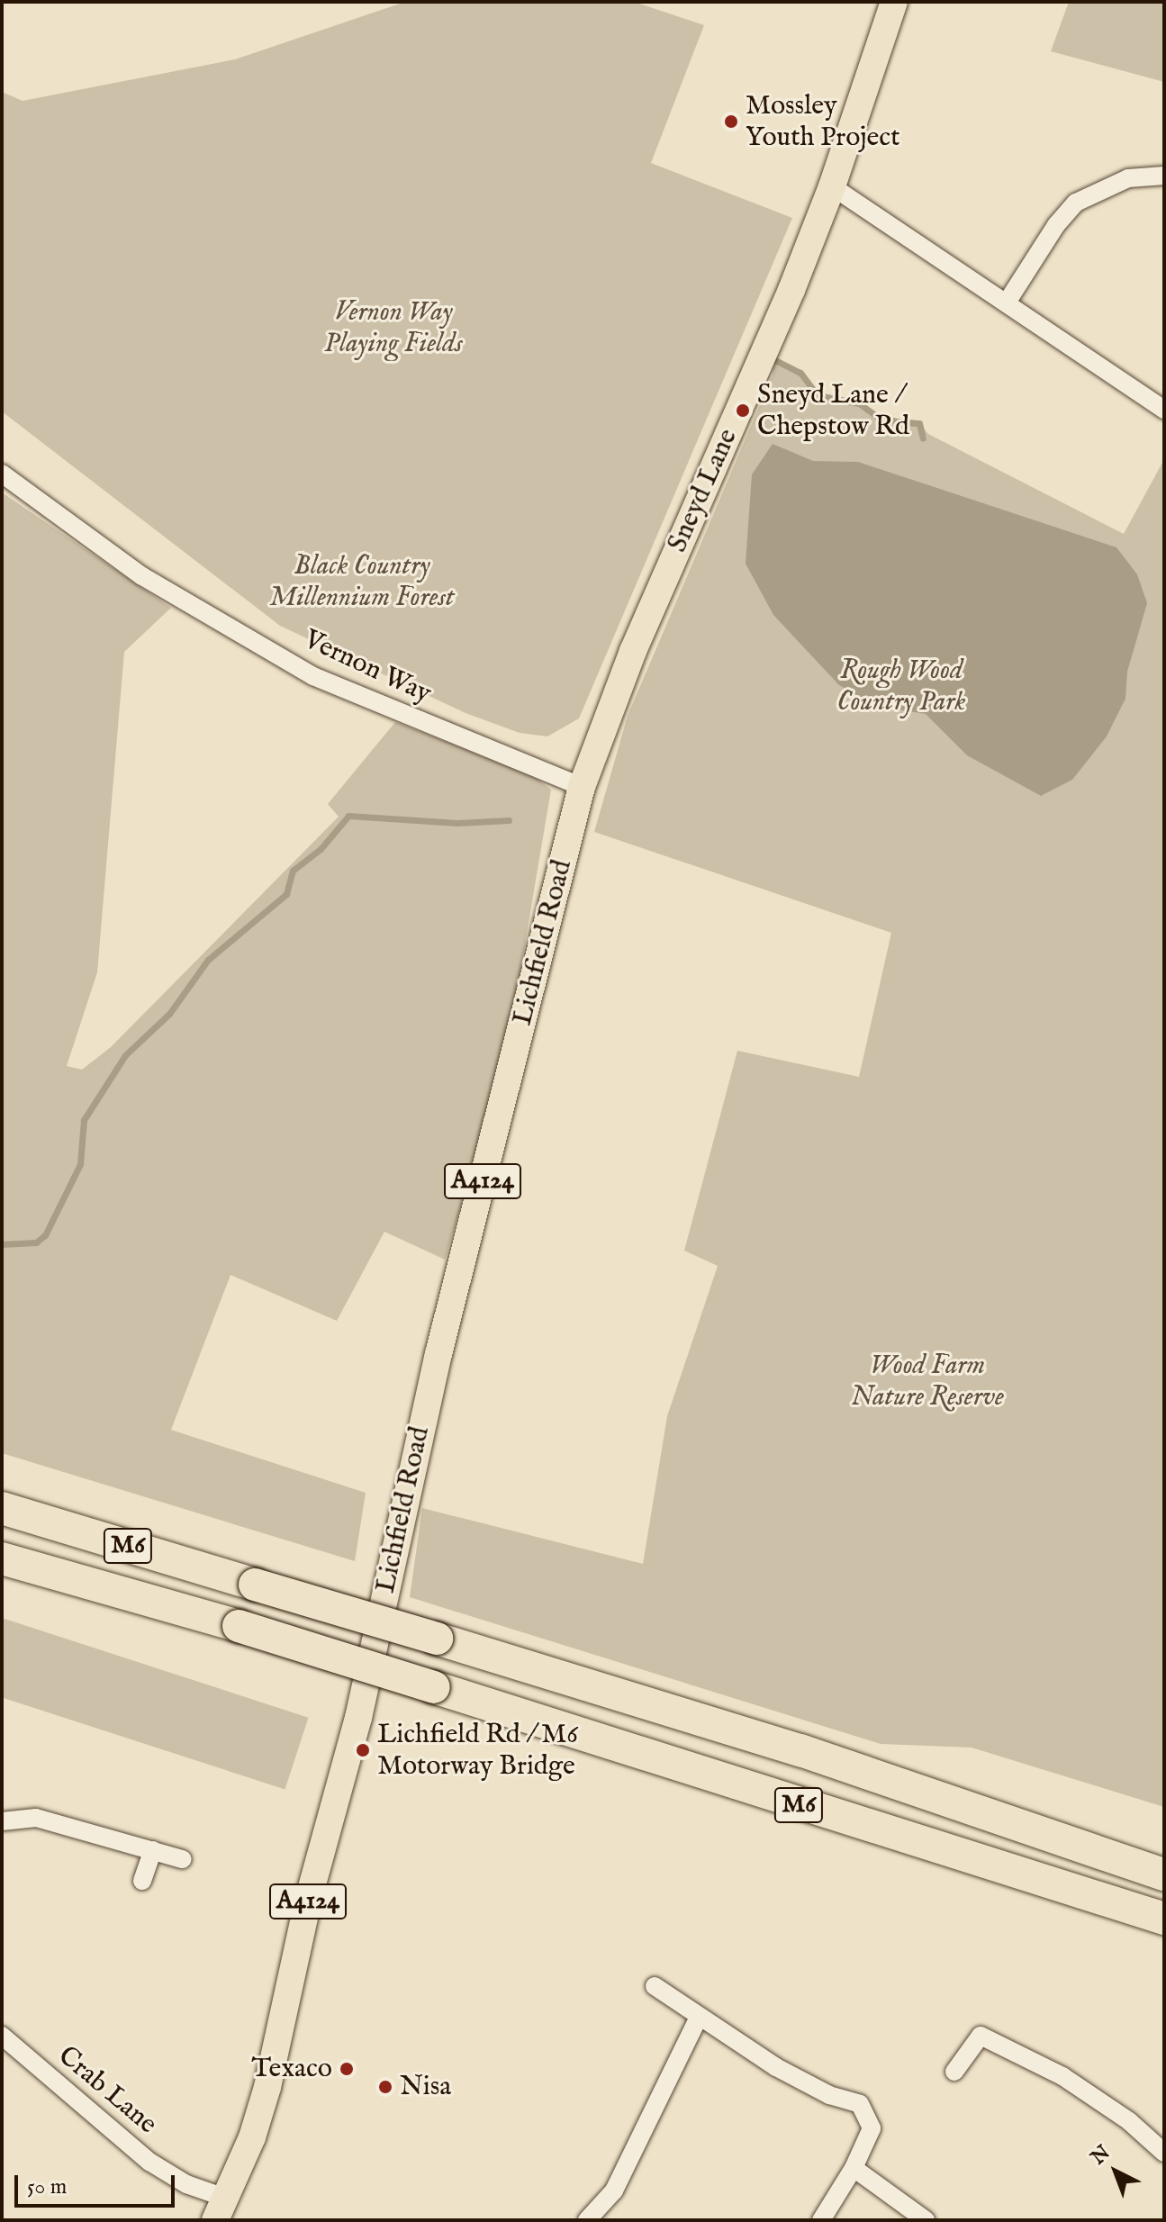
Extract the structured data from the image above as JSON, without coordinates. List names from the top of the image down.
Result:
{
  "streets": {
    "highway": ["M6"],
    "main road": ["Sneyd Lane", "Lichfield Road", "A4124"],
    "street": ["Vernon Way", "Crab Lane"]
  },
  "crossings": [
    ["Sneyd Lane", "Vernon Way"],
    ["Sneyd Lane", "Lichfield Road"],
    ["Lichfield Road", "Crab Lane"]
  ],
  "parks": [
    "Vernon Way Playing Fields",
    "Black Country Millennium Forest",
    "Rough Wood Country Park",
    "Wood Farm Nature Reserve"
  ],
  "places": [
    "Mossley Youth Project",
    "Sneyd Lane / Chepstow Rd",
    "Lichfield Rd / M6 Motorway Bridge",
    "Texaco",
    "Nisa"
  ],
  "scale_bar": "50 m",
  "north": "top left"
}
